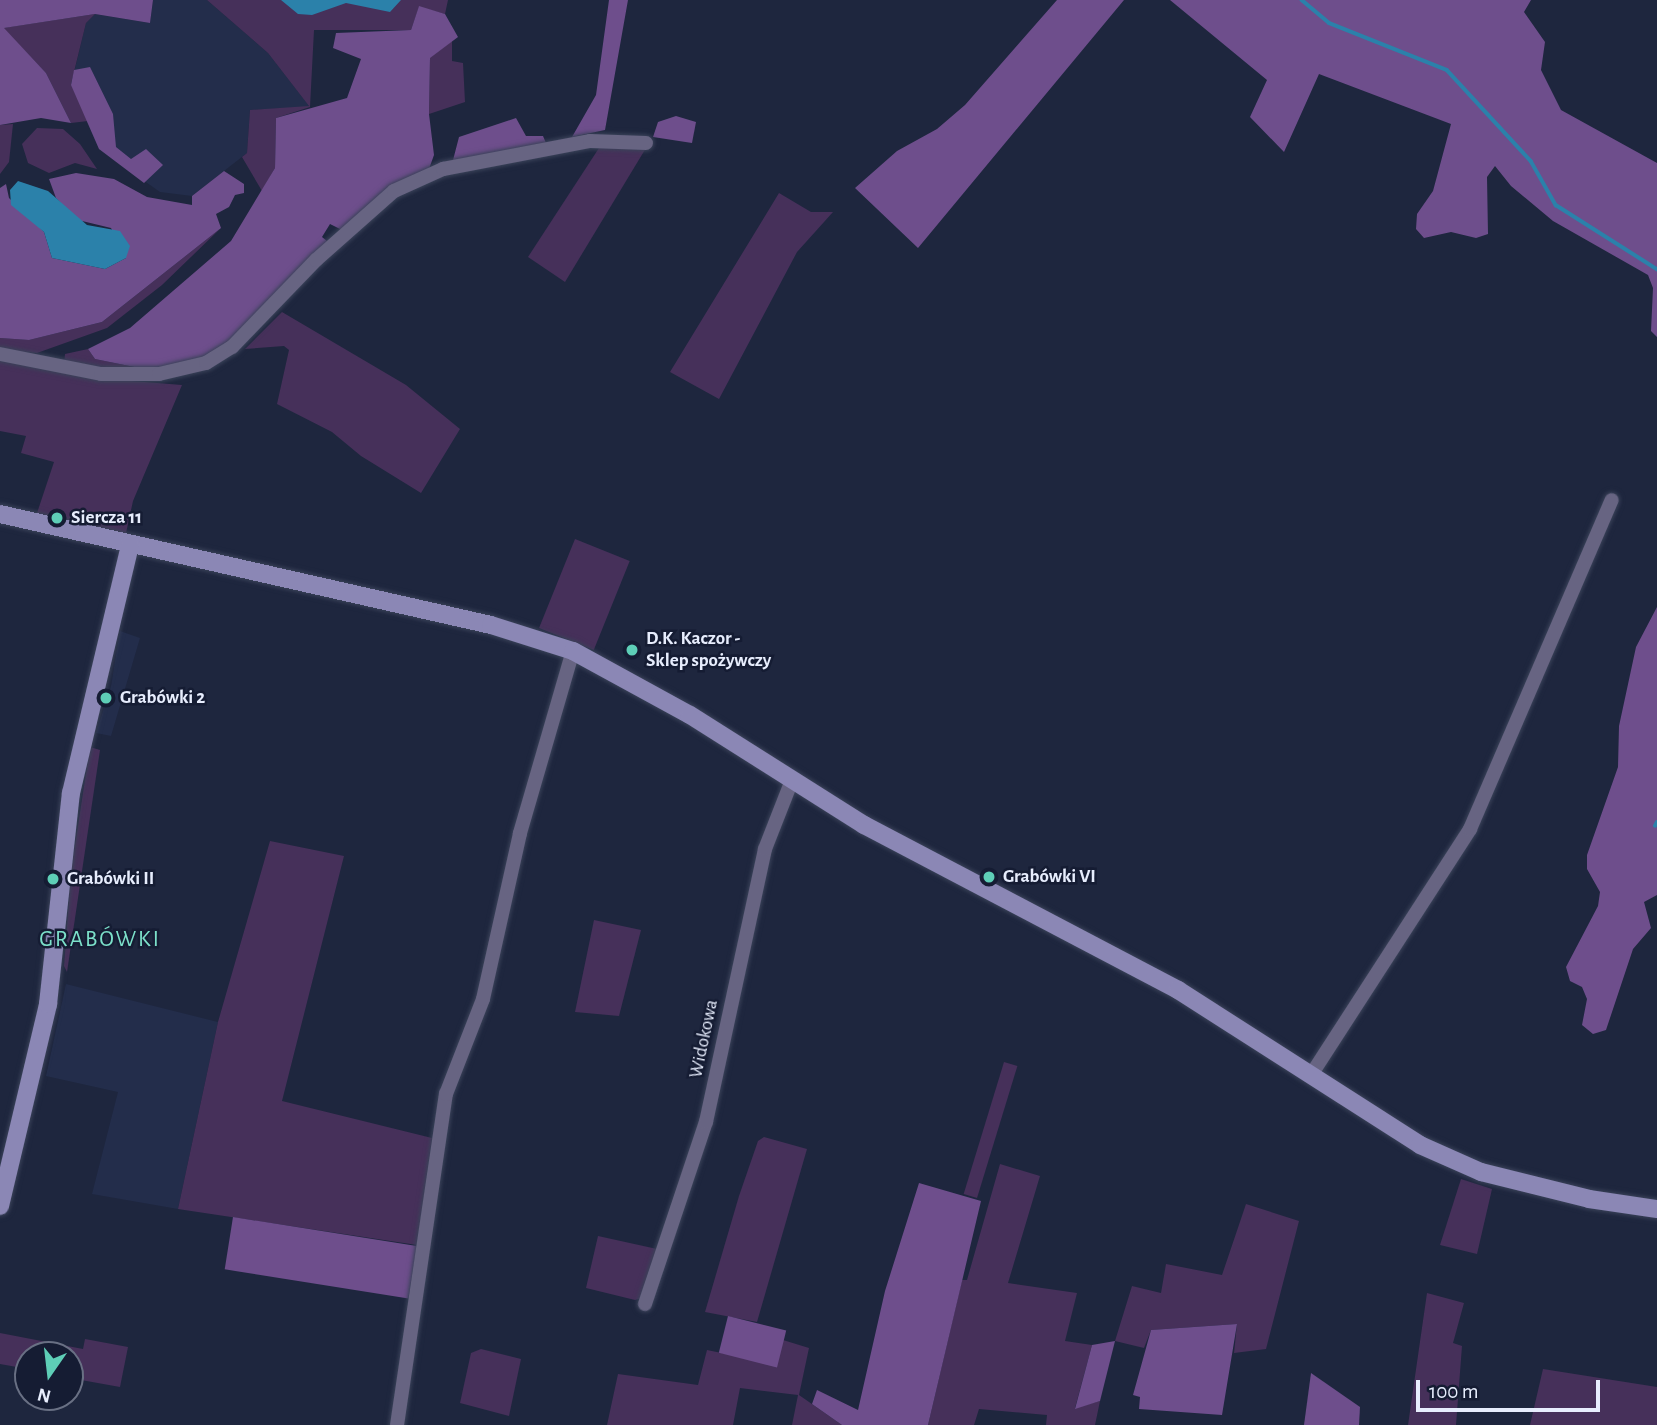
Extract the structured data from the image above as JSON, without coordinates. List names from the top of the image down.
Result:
{
  "streets": {
    "street": ["Widokowa"]
  },
  "districts": ["GRABÓWKI"],
  "places": [
    "Siercza 11",
    "D.K. Kaczor - Sklep spożywczy",
    "Grabówki 2",
    "Grabówki VI",
    "Grabówki II"
  ],
  "scale_bar": "100 m",
  "north": "bottom"
}
